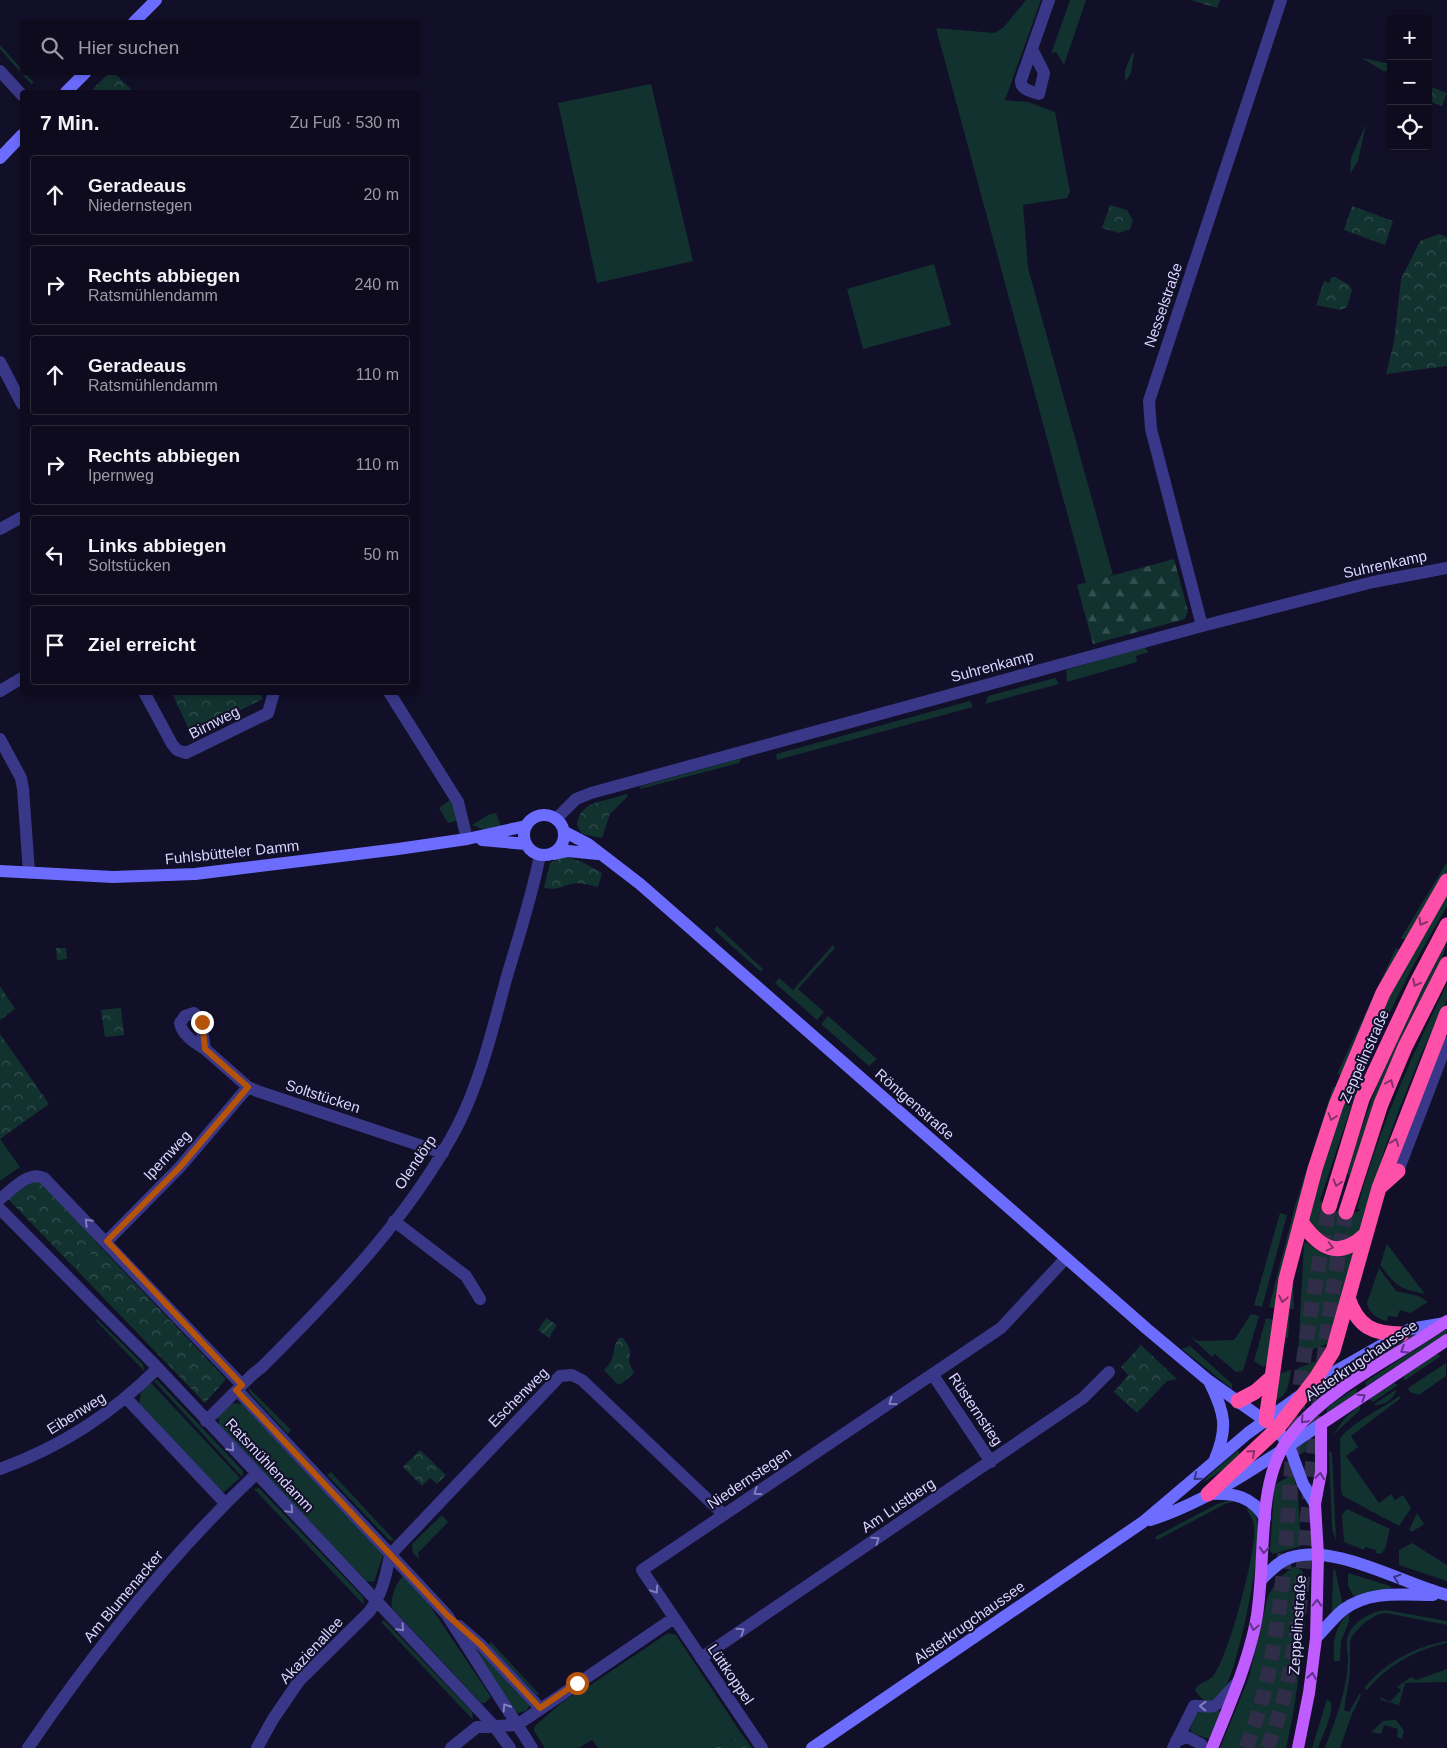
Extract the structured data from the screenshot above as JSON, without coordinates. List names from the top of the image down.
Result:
{
  "streets": {
    "highway": ["Zeppelinstraße"],
    "main road": ["Alsterkrugchaussee"],
    "street": [
      "Nesselstraße",
      "Suhrenkamp",
      "Birnweg",
      "Fuhlsbütteler Damm",
      "Soltstücken",
      "Röntgenstraße",
      "Ipernweg",
      "Olendörp",
      "Eschenweg",
      "Rüsternstieg",
      "Eibenweg",
      "Ratsmühlendamm",
      "Niedernstegen",
      "Am Lustberg",
      "Am Blumenacker",
      "Akazienallee",
      "Lüttkoppel"
    ]
  },
  "crossings": [
    ["Nesselstraße", "Suhrenkamp"],
    ["Suhrenkamp", "Fuhlsbütteler Damm"],
    ["Suhrenkamp", "Röntgenstraße"],
    ["Suhrenkamp", "Olendörp"],
    ["Fuhlsbütteler Damm", "Röntgenstraße"],
    ["Fuhlsbütteler Damm", "Olendörp"],
    ["Zeppelinstraße", "Röntgenstraße"],
    ["Zeppelinstraße", "Alsterkrugchaussee"],
    ["Soltstücken", "Ipernweg"],
    ["Soltstücken", "Olendörp"],
    ["Röntgenstraße", "Olendörp"],
    ["Röntgenstraße", "Alsterkrugchaussee"],
    ["Röntgenstraße", "Niedernstegen"],
    ["Ipernweg", "Ratsmühlendamm"],
    ["Olendörp", "Ratsmühlendamm"],
    ["Eschenweg", "Ratsmühlendamm"],
    ["Eschenweg", "Niedernstegen"],
    ["Rüsternstieg", "Niedernstegen"],
    ["Rüsternstieg", "Am Lustberg"],
    ["Eibenweg", "Ratsmühlendamm"],
    ["Ratsmühlendamm", "Am Blumenacker"],
    ["Ratsmühlendamm", "Akazienallee"],
    ["Niedernstegen", "Lüttkoppel"],
    ["Am Lustberg", "Lüttkoppel"]
  ],
  "one_way": ["Niedernstegen", "Am Lustberg"],
  "page": {
    "map_buttons": ["+", "−"],
    "search": "Hier suchen",
    "heading": ["7 Min.", "Zu Fuß · 530 m"],
    "list": [
      ["Geradeaus", "Niedernstegen", "20 m"],
      ["Rechts abbiegen", "Ratsmühlendamm", "240 m"],
      ["Geradeaus", "Ratsmühlendamm", "110 m"],
      ["Rechts abbiegen", "Ipernweg", "110 m"],
      ["Links abbiegen", "Soltstücken", "50 m"],
      "Ziel erreicht"
    ]
  }
}
